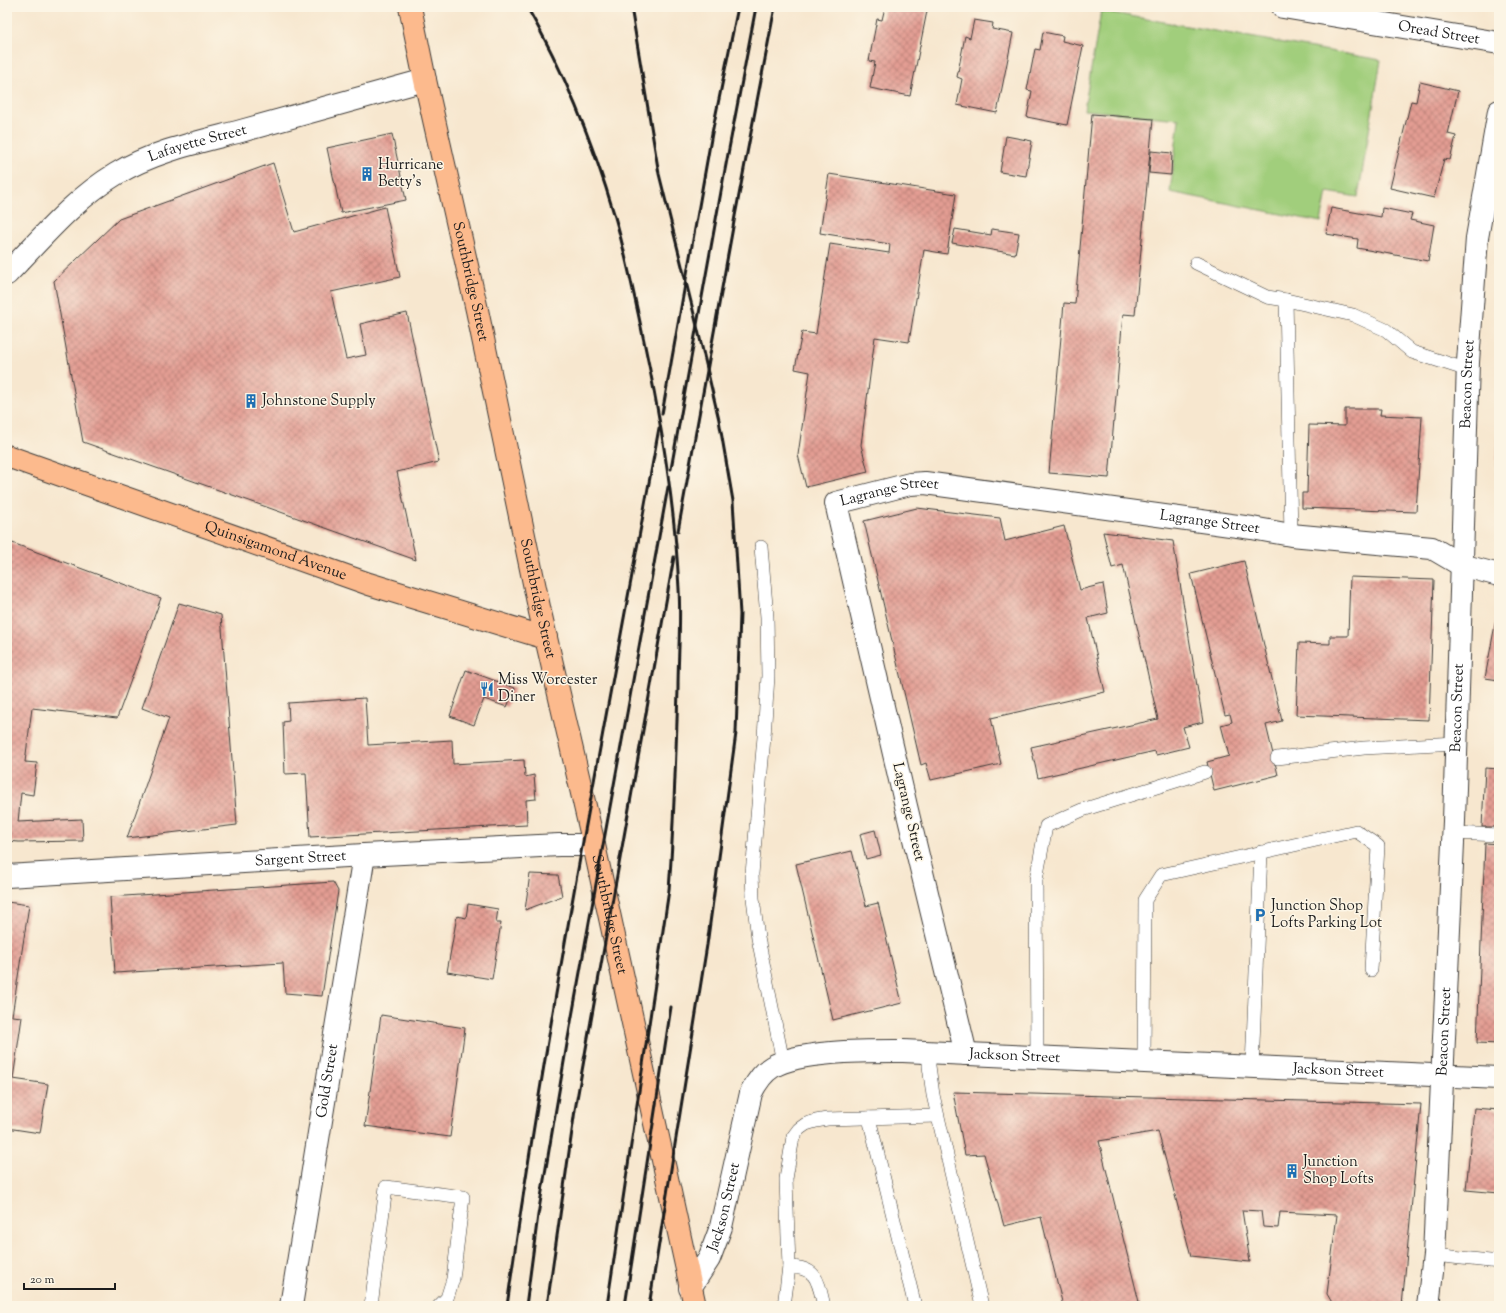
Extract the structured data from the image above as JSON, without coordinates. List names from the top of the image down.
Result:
{
  "streets": {
    "main road": ["Southbridge Street", "Quinsigamond Avenue"],
    "street": [
      "Oread Street",
      "Lafayette Street",
      "Beacon Street",
      "Lagrange Street",
      "Sargent Street",
      "Jackson Street",
      "Gold Street"
    ]
  },
  "crossings": [
    ["Lafayette Street", "Southbridge Street"],
    ["Southbridge Street", "Quinsigamond Avenue"],
    ["Southbridge Street", "Sargent Street"],
    ["Southbridge Street", "Jackson Street"],
    ["Beacon Street", "Lagrange Street"],
    ["Beacon Street", "Jackson Street"],
    ["Lagrange Street", "Jackson Street"],
    ["Sargent Street", "Gold Street"]
  ],
  "places": {
    "building": ["Hurricane Betty's", "Johnstone Supply", "Junction Shop Lofts"],
    "restaurant": ["Miss Worcester Diner"],
    "parking": ["Junction Shop Lofts Parking Lot"]
  },
  "scale_bar": "20 m"
}
